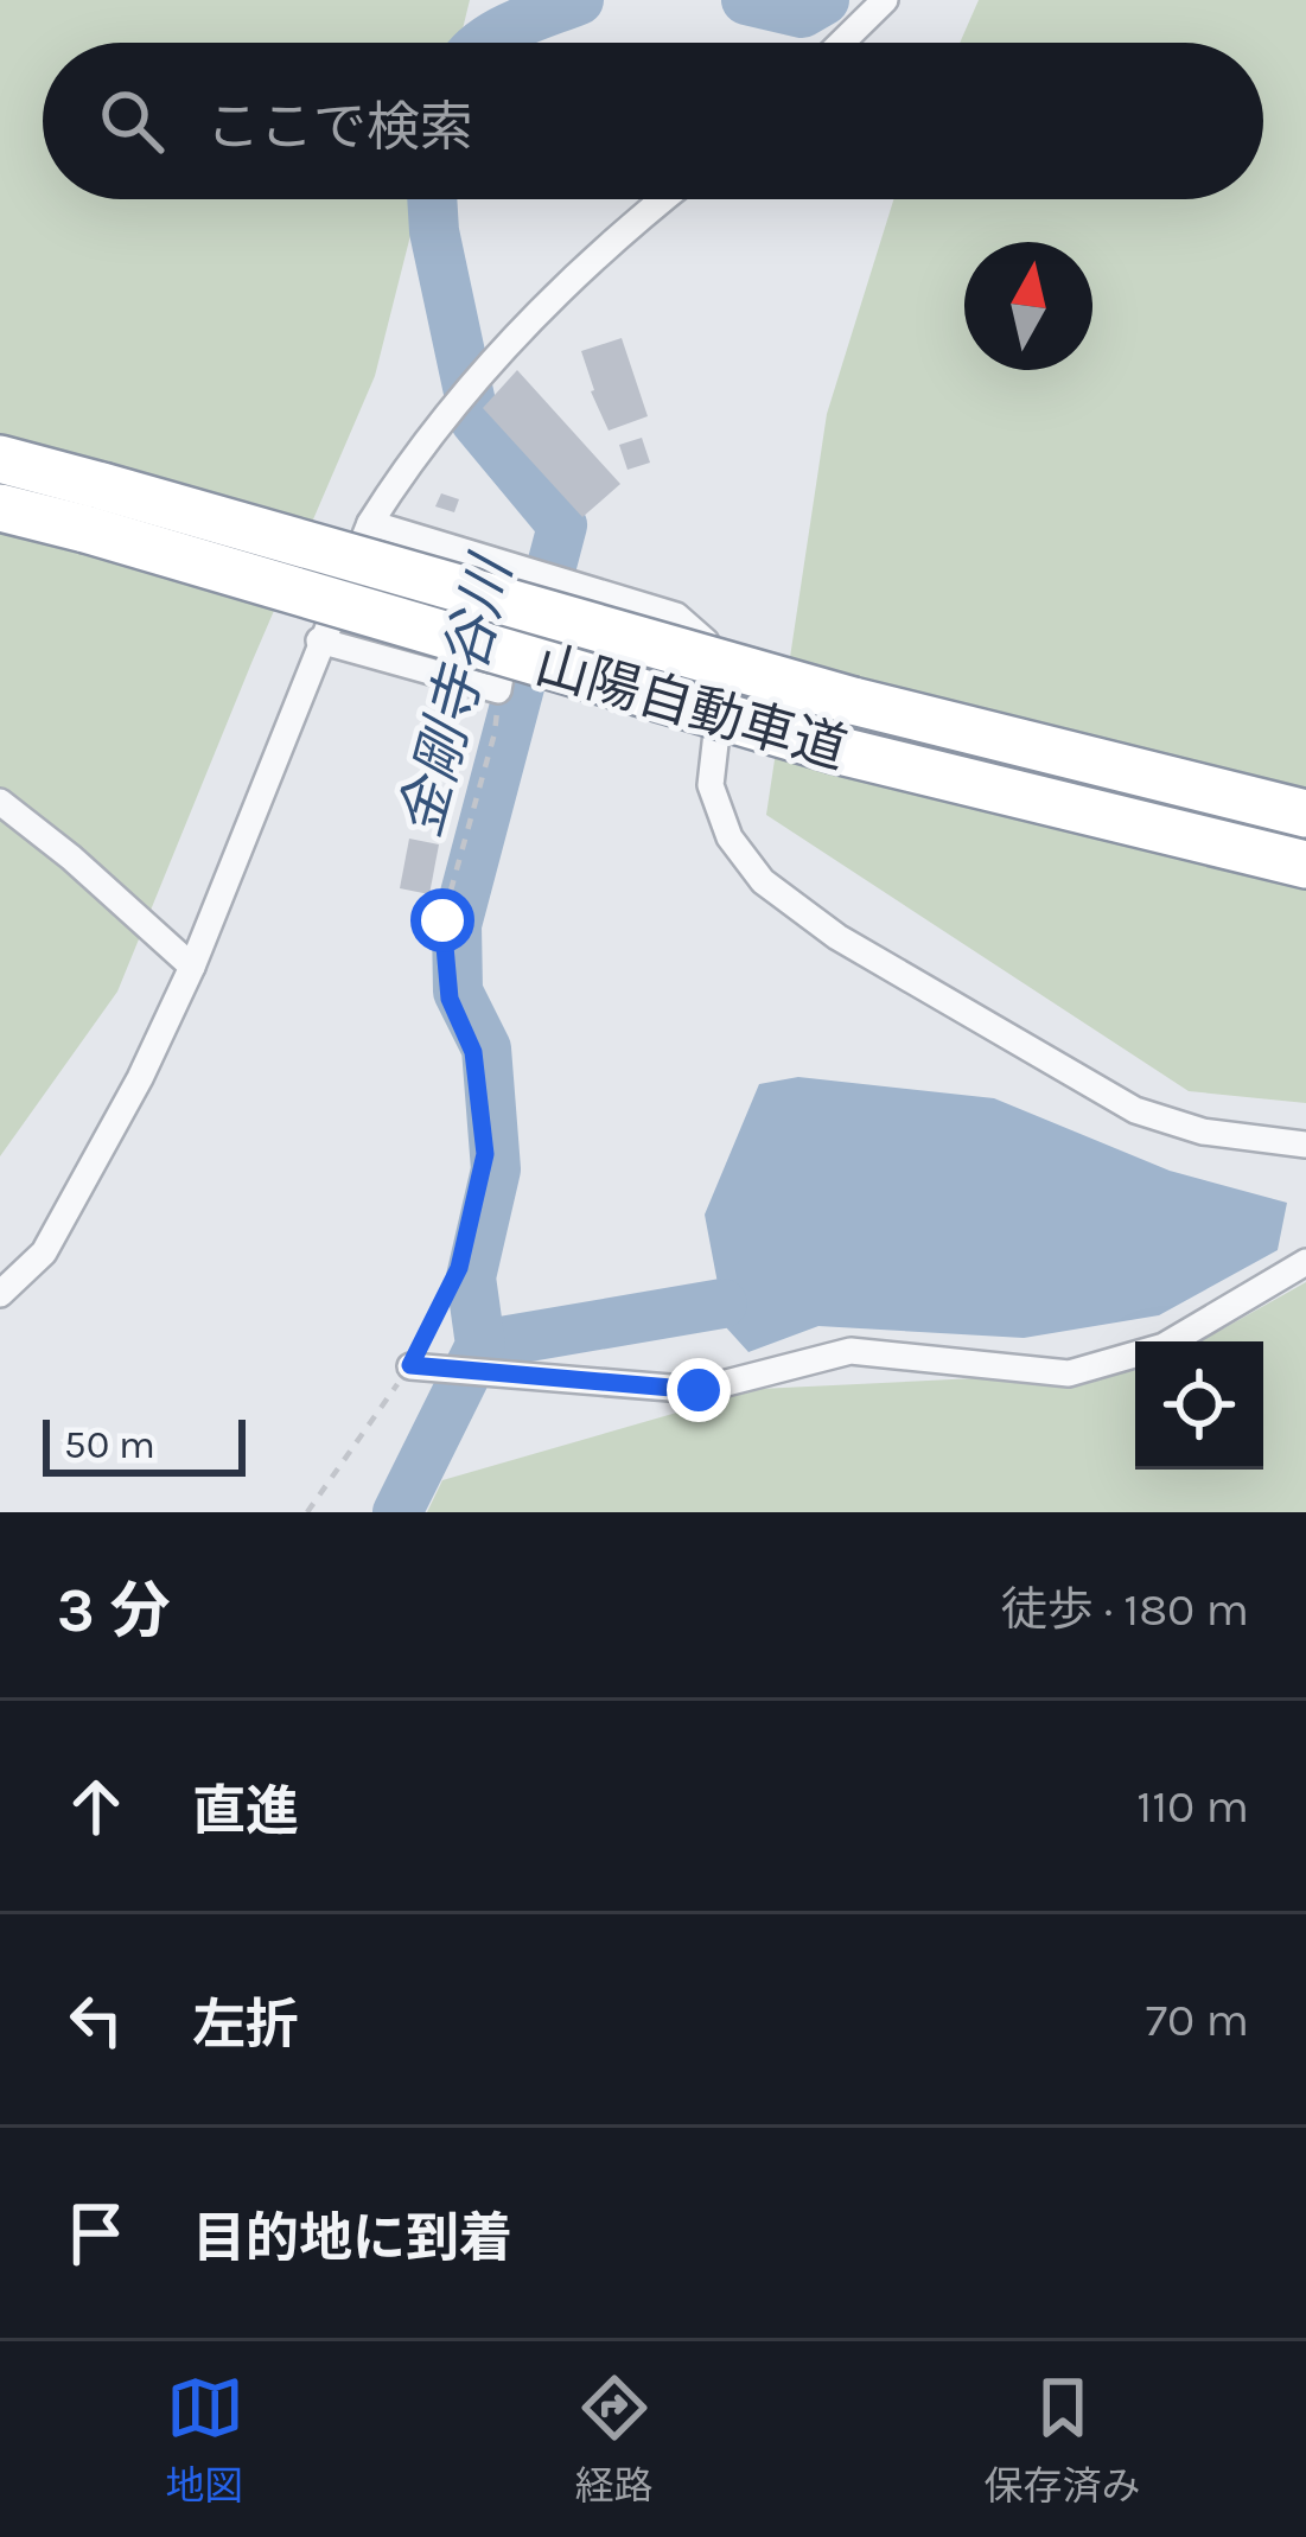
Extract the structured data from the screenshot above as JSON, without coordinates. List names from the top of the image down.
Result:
{
  "streets": {
    "highway": ["山陽自動車道"]
  },
  "water": ["金剛寺谷川"],
  "scale_bar": "50 m",
  "north": "top",
  "page": {
    "search": "ここで検索",
    "scale": "50 m",
    "heading": ["3 分", "徒歩 · 180 m"],
    "list": [
      ["直進", "110 m"],
      ["左折", "70 m"],
      "目的地に到着"
    ],
    "nav": ["地図", "経路", "保存済み"]
  }
}
